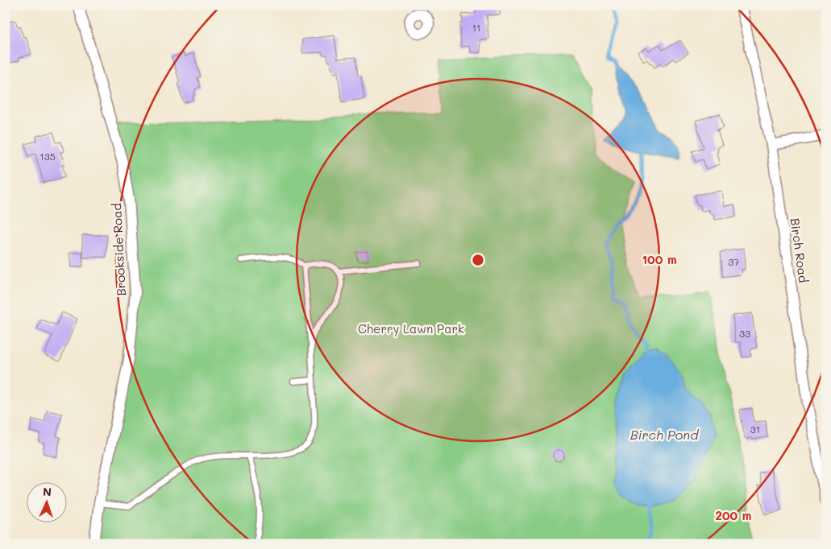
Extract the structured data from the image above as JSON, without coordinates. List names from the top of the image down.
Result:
{
  "streets": {
    "street": ["Brookside Road", "Birch Road"]
  },
  "water": ["Birch Pond"],
  "parks": ["Cherry Lawn Park"],
  "house_numbers": [
    "11",
    "135",
    "37",
    "33",
    "31"
  ],
  "north": "top",
  "rings": ["100 m", "200 m"]
}
